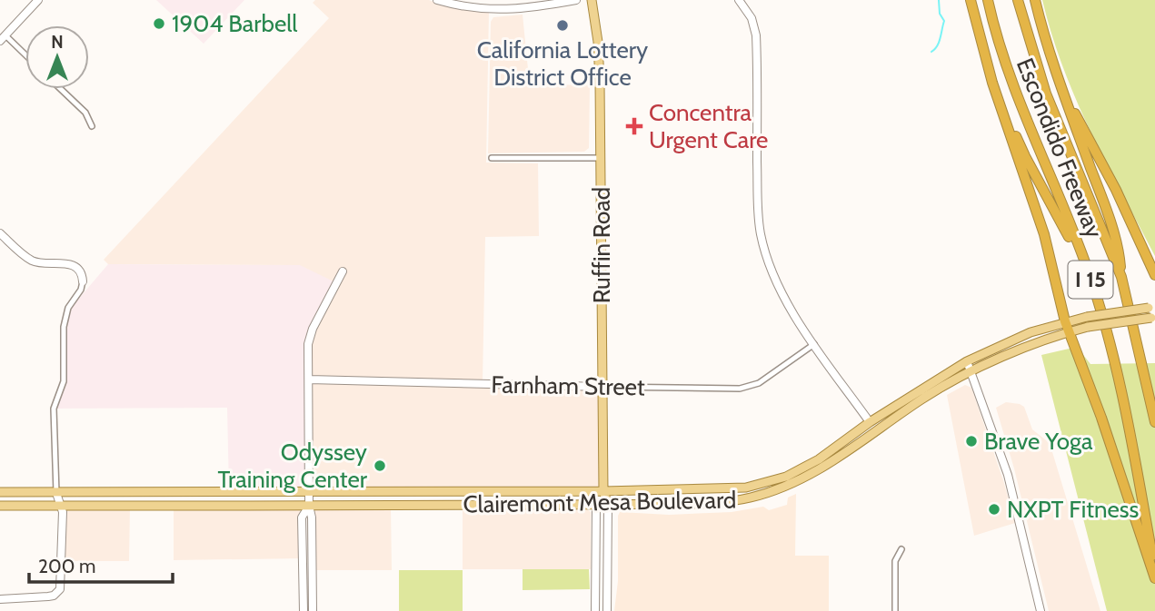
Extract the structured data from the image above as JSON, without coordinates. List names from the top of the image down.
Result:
{
  "streets": {
    "highway": ["Escondido Freeway", "I 15"],
    "main road": ["Ruffin Road", "Clairemont Mesa Boulevard"],
    "street": ["Farnham Street"]
  },
  "crossings": [
    ["Ruffin Road", "Farnham Street"],
    ["Ruffin Road", "Clairemont Mesa Boulevard"]
  ],
  "places": {
    "other": [
      "1904 Barbell",
      "California Lottery District Office",
      "Brave Yoga",
      "Odyssey Training Center",
      "NXPT Fitness"
    ],
    "health": ["Concentra Urgent Care"]
  },
  "scale_bar": "200 m",
  "north": "top"
}
